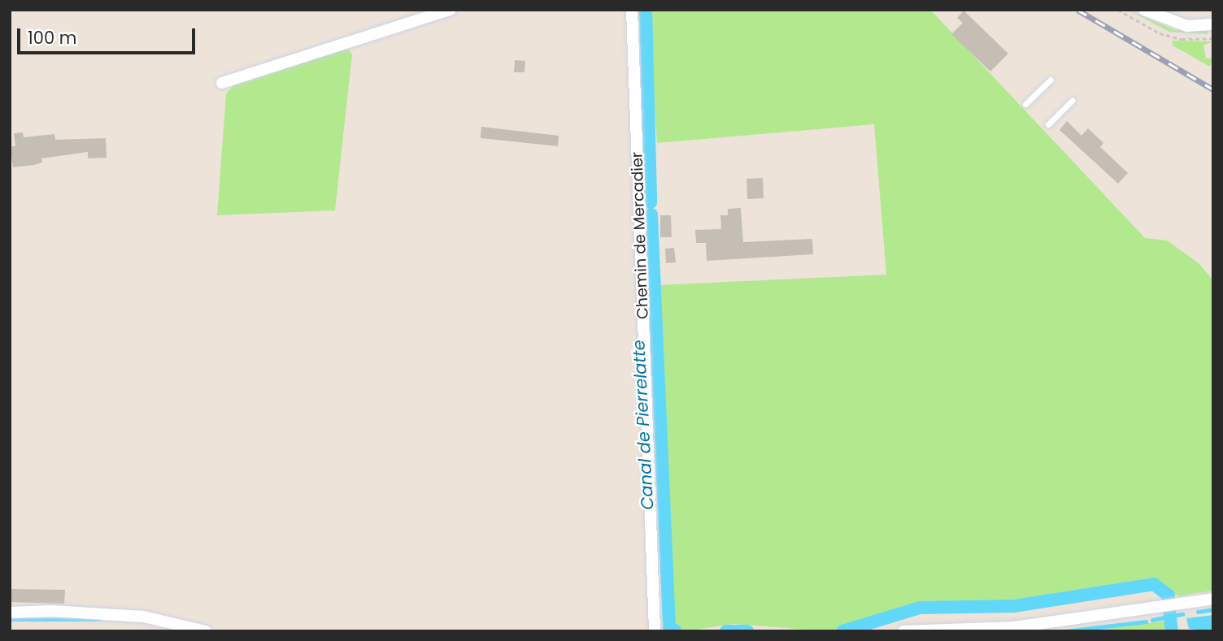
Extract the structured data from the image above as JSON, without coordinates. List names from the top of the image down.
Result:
{
  "streets": {
    "street": ["Chemin de Mercadier"]
  },
  "water": ["Canal de Pierrelatte"],
  "scale_bar": "100 m"
}
